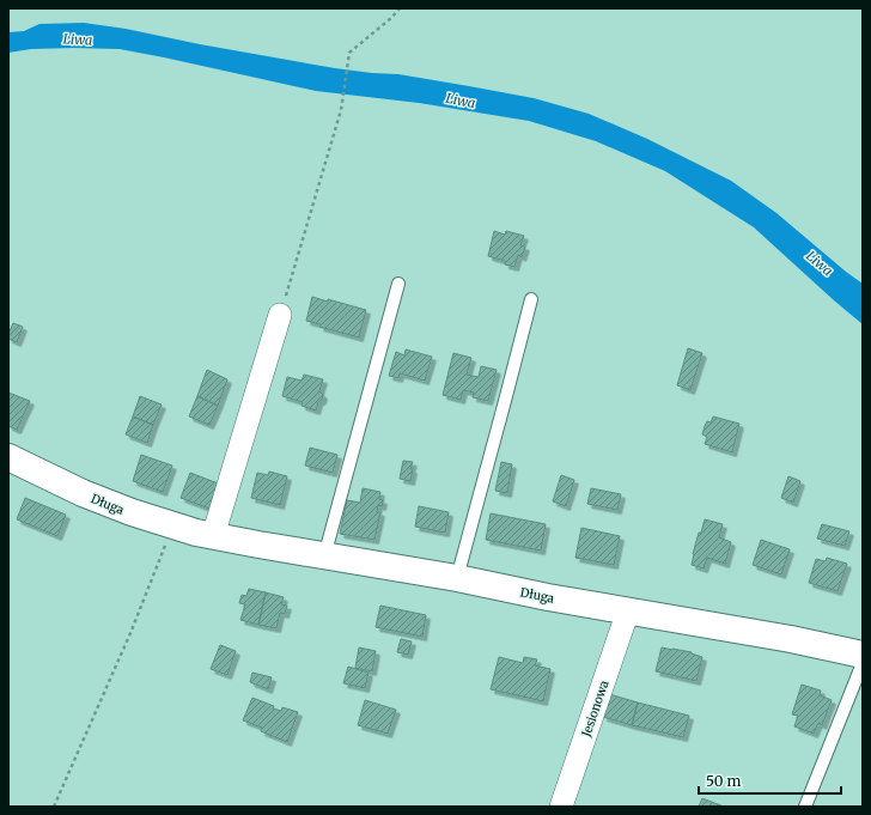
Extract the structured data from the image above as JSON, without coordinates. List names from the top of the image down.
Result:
{
  "streets": {
    "street": ["Długa", "Jesionowa"]
  },
  "crossings": [
    ["Długa", "Jesionowa"]
  ],
  "water": ["Liwa"],
  "scale_bar": "50 m"
}
